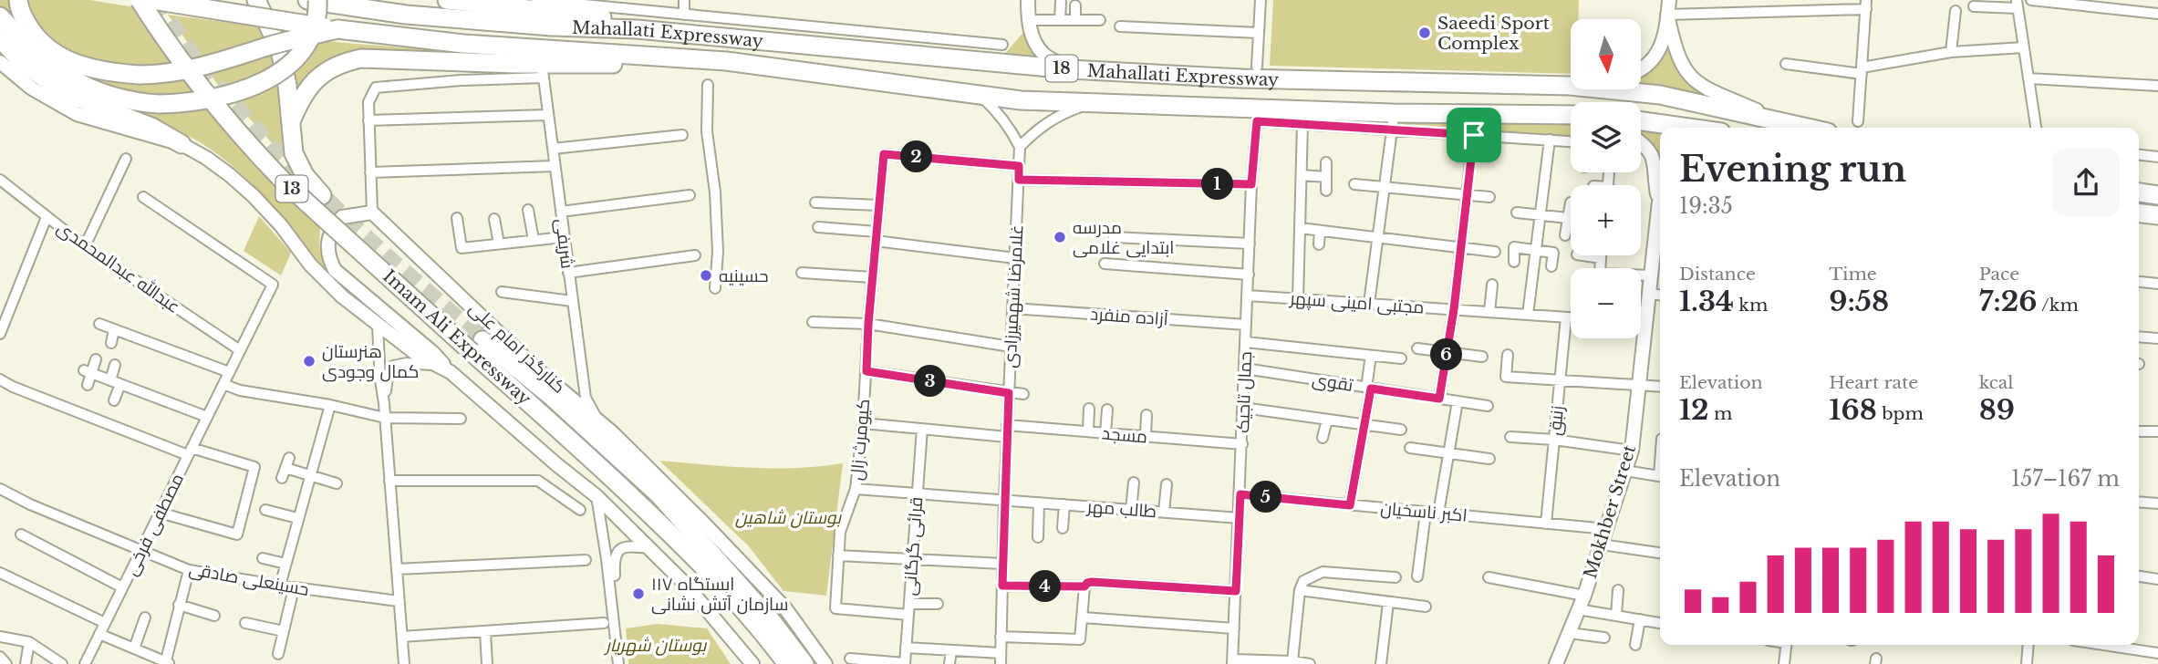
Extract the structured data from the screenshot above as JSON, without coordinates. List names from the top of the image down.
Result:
{
  "streets": {
    "highway": [
      "Mahallati Expressway",
      "18",
      "13",
      "Imam Ali Expressway"
    ],
    "main road": ["کنارگذر امام علی", "Mokhber Street"],
    "street": [
      "شریفی",
      "عبدالله عبدالمحمدی",
      "غلامرضا شهمیرزادی",
      "مجتبی امینی سپهر",
      "آزاده منفرد",
      "تقوی",
      "جمال تاجیک",
      "زنبق",
      "مسجد",
      "کیومرث زال",
      "طالب مهر",
      "اکبر ناسخیان",
      "مصطفی فرخی",
      "قرائی گرگانی",
      "حسینعلی صادقی"
    ]
  },
  "crossings": [
    ["شریفی", "کنارگذر امام علی"],
    ["عبدالله عبدالمحمدی", "مصطفی فرخی"],
    ["غلامرضا شهمیرزادی", "آزاده منفرد"],
    ["غلامرضا شهمیرزادی", "مسجد"],
    ["غلامرضا شهمیرزادی", "کیومرث زال"],
    ["غلامرضا شهمیرزادی", "طالب مهر"],
    ["مجتبی امینی سپهر", "جمال تاجیک"],
    ["مجتبی امینی سپهر", "زنبق"],
    ["آزاده منفرد", "جمال تاجیک"],
    ["تقوی", "جمال تاجیک"],
    ["جمال تاجیک", "مسجد"],
    ["جمال تاجیک", "طالب مهر"],
    ["جمال تاجیک", "اکبر ناسخیان"],
    ["زنبق", "اکبر ناسخیان"],
    ["کیومرث زال", "طالب مهر"],
    ["کیومرث زال", "قرائی گرگانی"],
    ["طالب مهر", "قرائی گرگانی"],
    ["اکبر ناسخیان", "Mokhber Street"],
    ["مصطفی فرخی", "حسینعلی صادقی"]
  ],
  "parks": ["بوستان شاهین", "بوستان شهریار"],
  "places": [
    "Saeedi Sport Complex",
    "مدرسه ابتدایی غلامی",
    "حسینیه",
    "هنرستان کمال وجودی",
    "ایستگاه ۱۱۷ سازمان آتش نشانی"
  ],
  "north": "bottom",
  "page": {
    "map_buttons": ["+", "−"],
    "heading": ["Evening run", "19:35"],
    "pins": [
      "2",
      "1",
      "6",
      "3",
      "5",
      "4"
    ],
    "stats": [
      ["Distance", "1.34 km"],
      ["Time", "9:58"],
      ["Pace", "7:26 /km"],
      ["Elevation", "12 m"],
      ["Heart rate", "168 bpm"],
      ["kcal", "89"]
    ],
    "chart": ["Elevation", "157–167 m"]
  }
}
